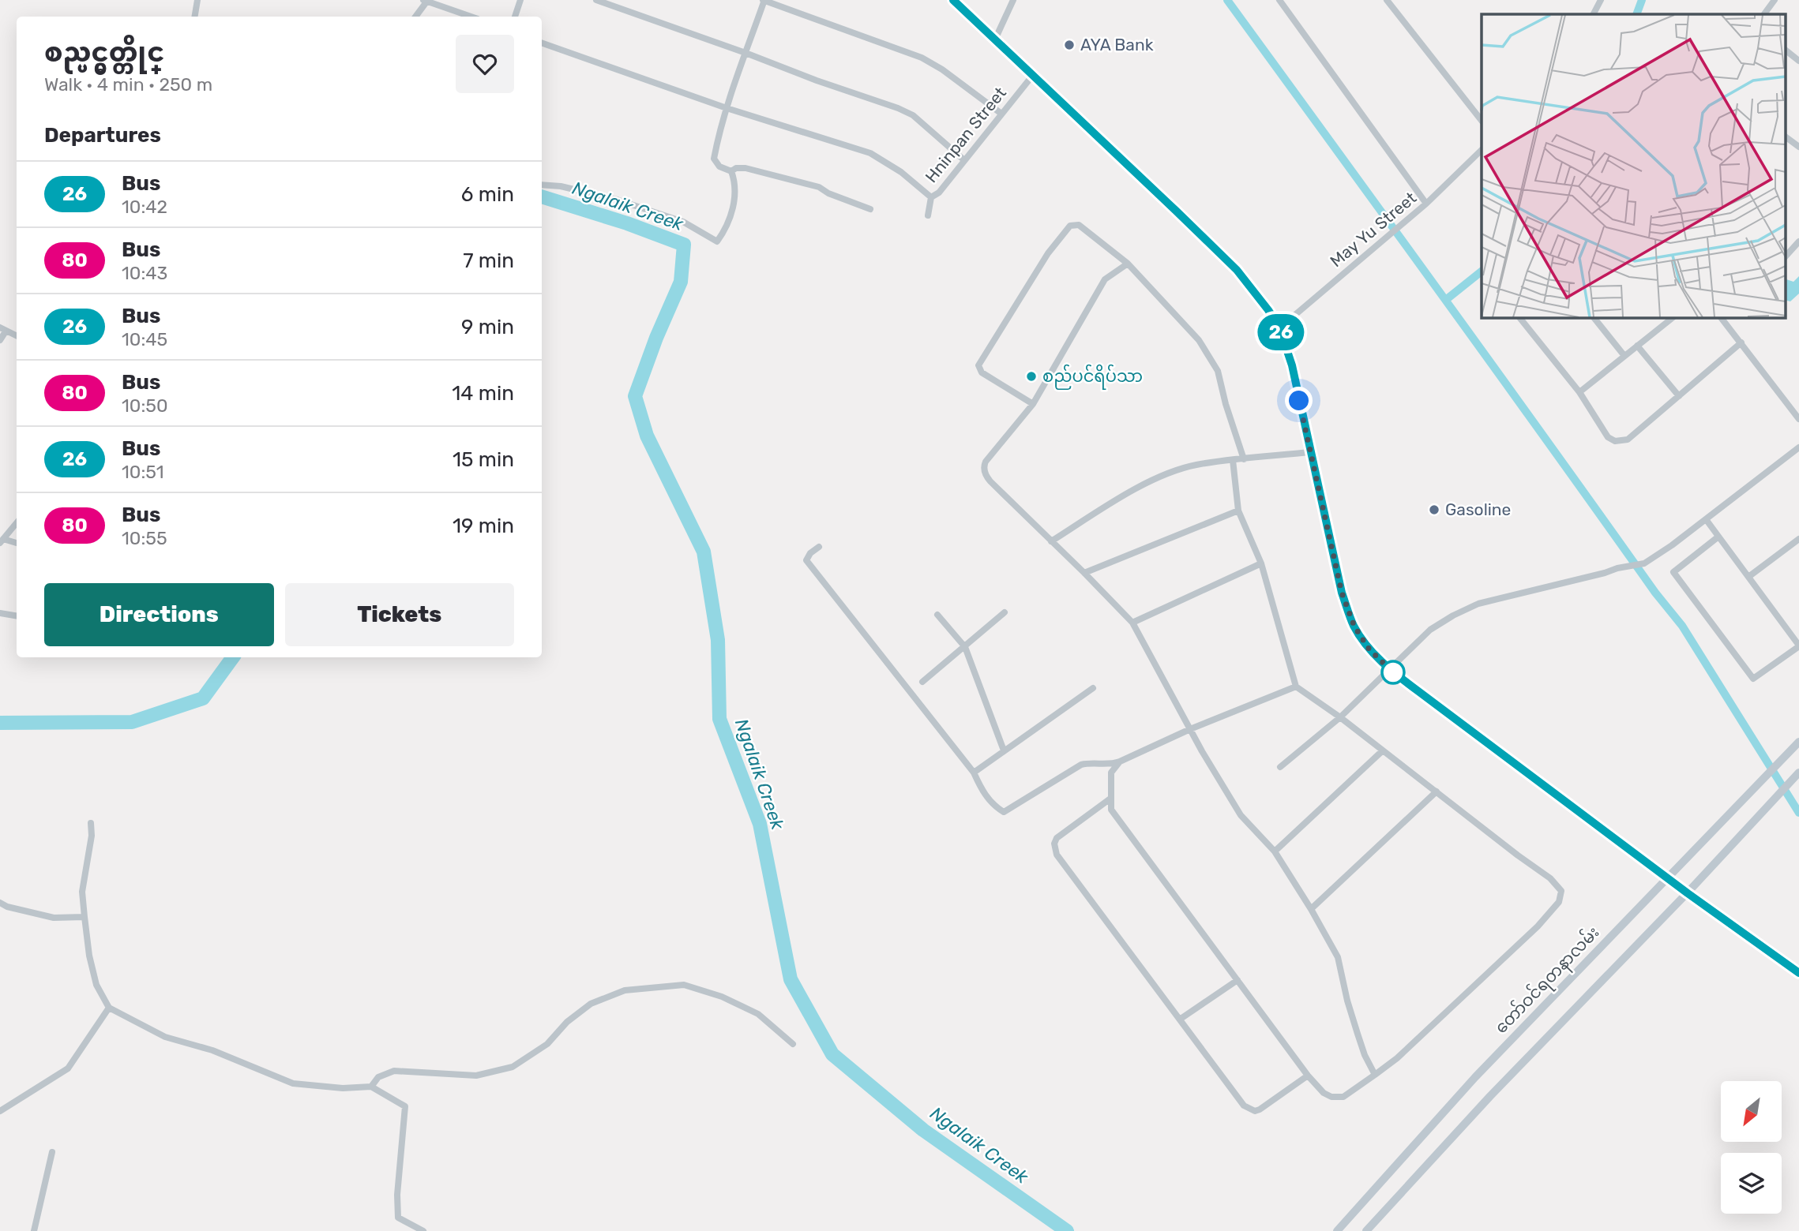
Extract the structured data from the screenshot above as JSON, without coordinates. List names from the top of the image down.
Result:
{
  "streets": {
    "main road": ["တော်ဝင်ရတနာလမ်း"],
    "street": ["Hninpan Street", "May Yu Street"]
  },
  "water": ["Ngalaik Creek"],
  "places": ["AYA Bank", "စည်ပင်ရိပ်သာ", "Gasoline"],
  "lines": ["bus line 26"],
  "north": "bottom left",
  "page": {
    "on_map": "26",
    "heading": [
      ["စည္ပင္မွတ္တိုင္", "Walk · 4 min · 250 m"],
      "Departures"
    ],
    "list": [
      {
        "mark": "26",
        "name": "Bus",
        "note": "10:42",
        "value": "6 min"
      },
      {
        "mark": "80",
        "name": "Bus",
        "note": "10:43",
        "value": "7 min"
      },
      {
        "mark": "26",
        "name": "Bus",
        "note": "10:45",
        "value": "9 min"
      },
      {
        "mark": "80",
        "name": "Bus",
        "note": "10:50",
        "value": "14 min"
      },
      {
        "mark": "26",
        "name": "Bus",
        "note": "10:51",
        "value": "15 min"
      },
      {
        "mark": "80",
        "name": "Bus",
        "note": "10:55",
        "value": "19 min"
      }
    ],
    "buttons": ["Directions", "Tickets"]
  }
}
